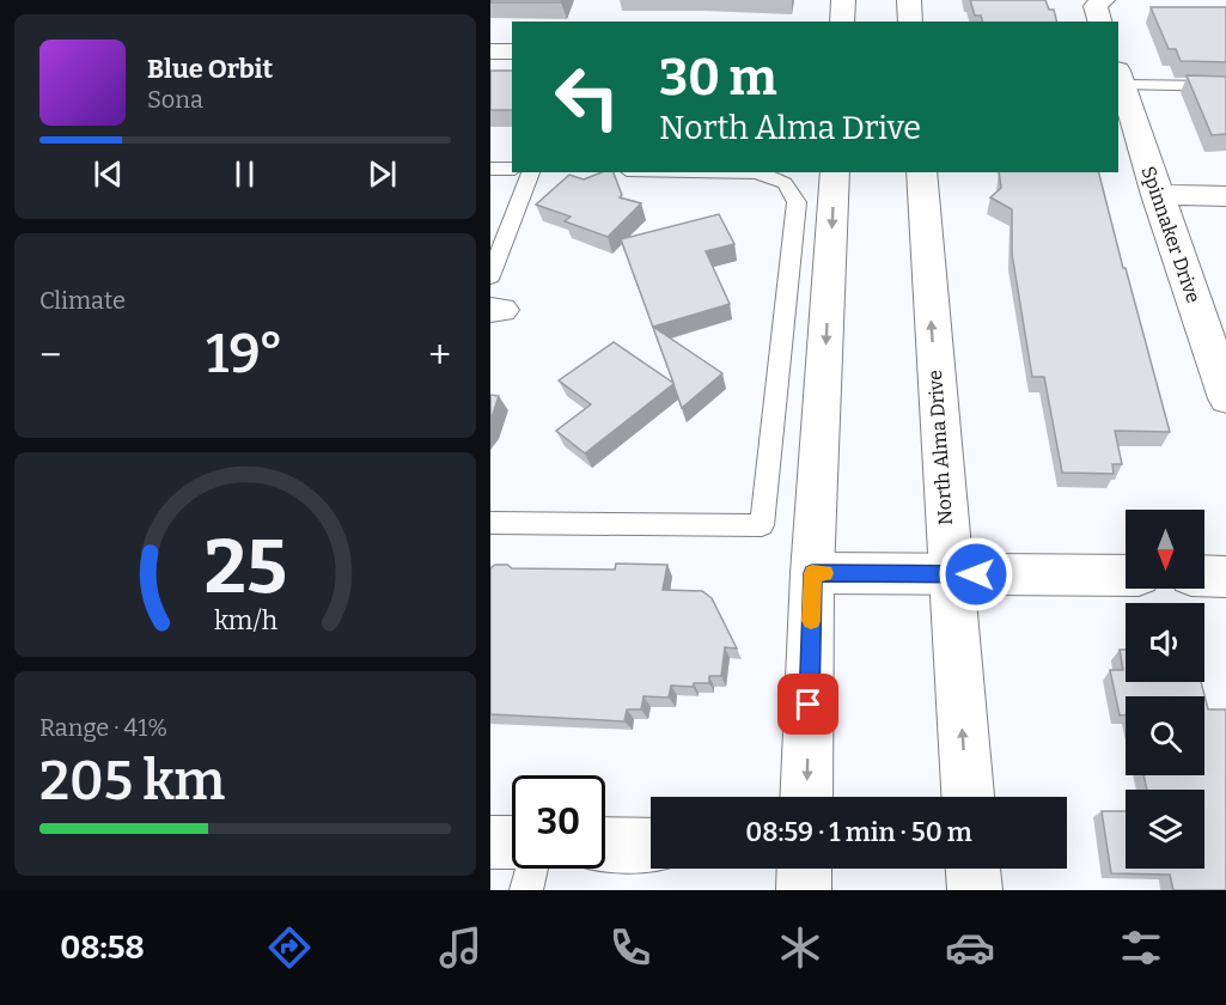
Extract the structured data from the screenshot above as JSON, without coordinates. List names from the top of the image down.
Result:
{
  "streets": {
    "main road": ["Spinnaker Drive", "North Alma Drive"]
  },
  "north": "bottom",
  "page": {
    "turn": ["30 m", "North Alma Drive"],
    "song": ["Blue Orbit", "Sona"],
    "tile": [
      "Climate",
      ["Range · 41%", "205 km"]
    ],
    "heat": ["−", "19°", "+"],
    "limit": "30",
    "trip": "08:59 · 1 min · 50 m",
    "tabs": "08:58",
    "gauge": ["25", "km/h"]
  }
}
